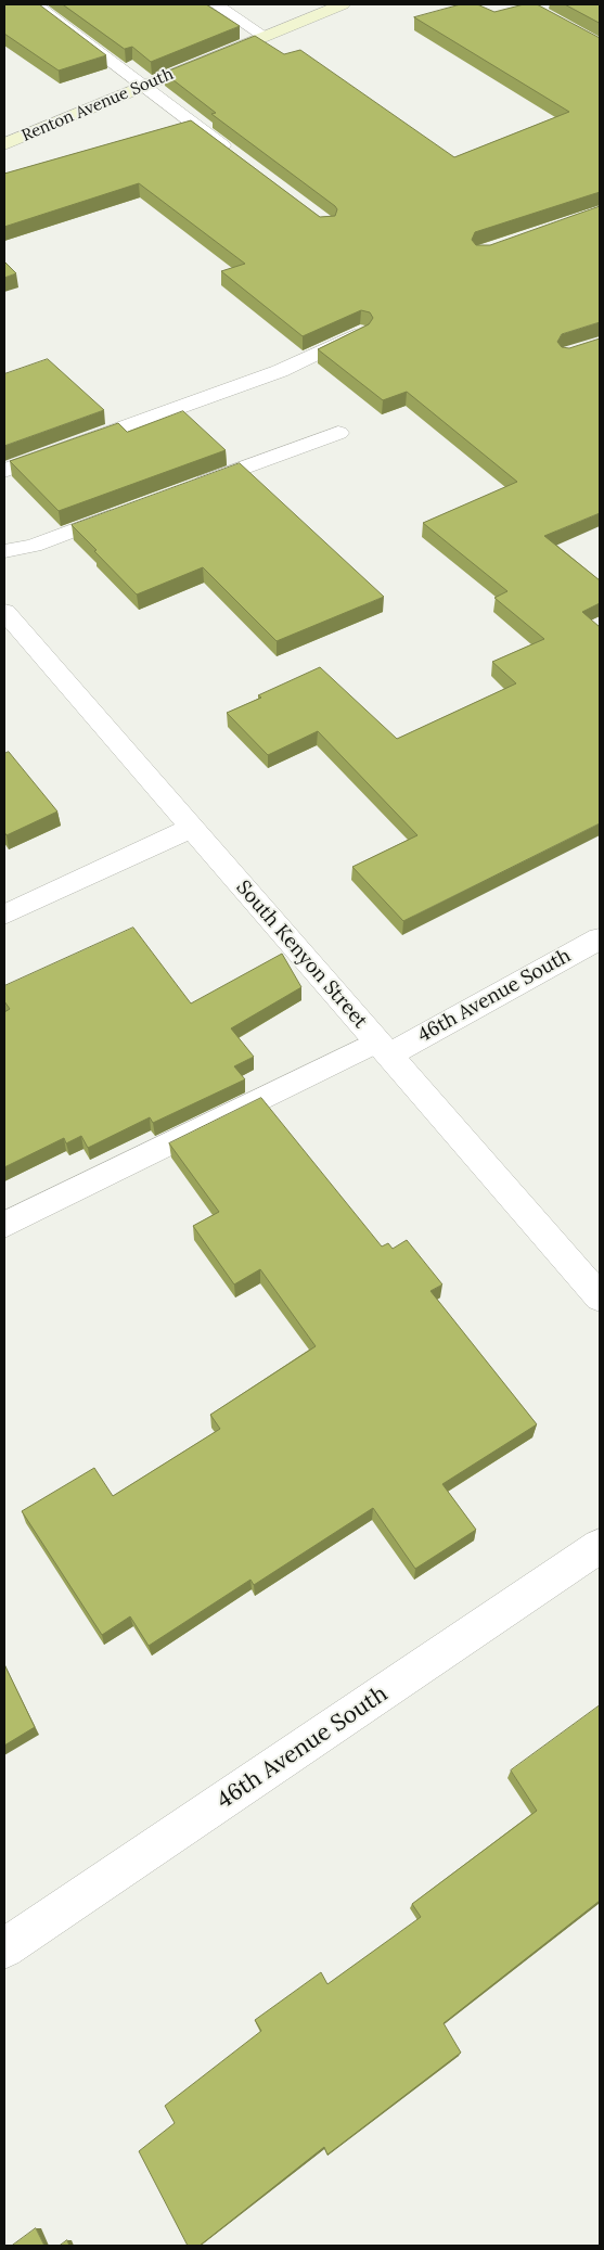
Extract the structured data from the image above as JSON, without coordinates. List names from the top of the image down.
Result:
{
  "streets": {
    "main road": ["Renton Avenue South"],
    "street": ["South Kenyon Street", "46th Avenue South"]
  },
  "crossings": [
    ["South Kenyon Street", "46th Avenue South"]
  ]
}
